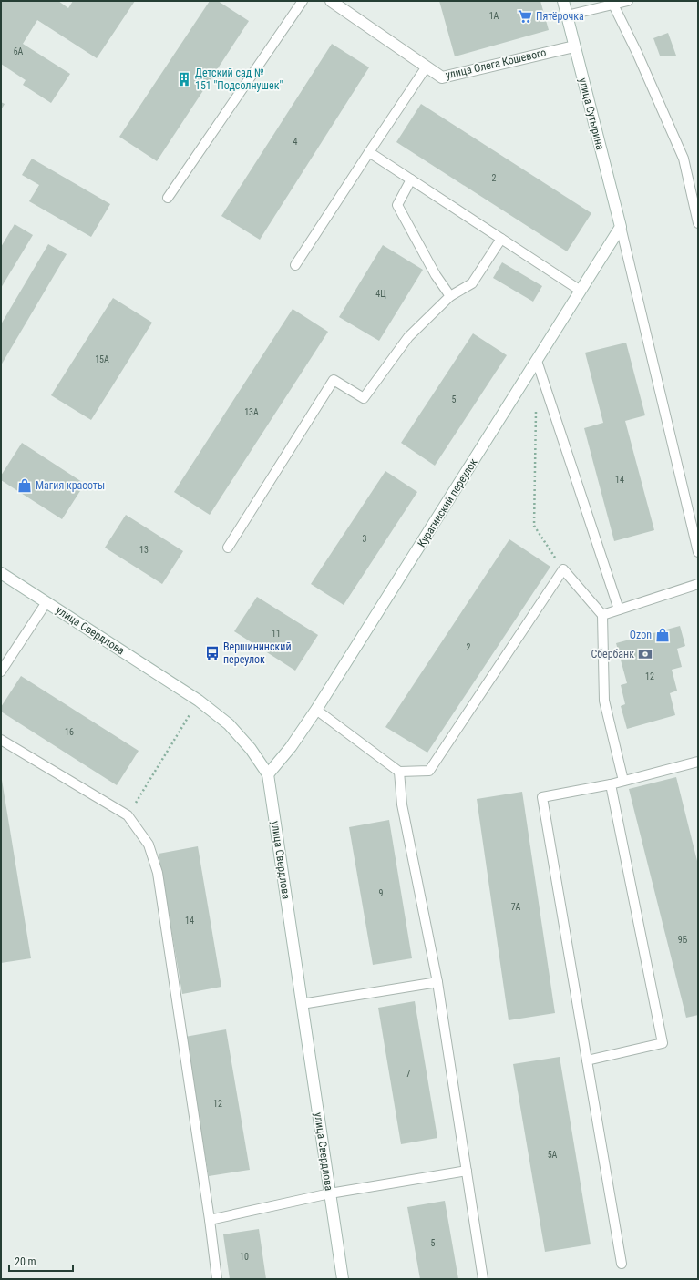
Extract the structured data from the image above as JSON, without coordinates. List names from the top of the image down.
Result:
{
  "streets": {
    "street": [
      "улица Олега Кошевого",
      "улица Сутырина",
      "Курагинский переулок",
      "улица Свердлова"
    ]
  },
  "crossings": [
    ["улица Олега Кошевого", "улица Сутырина"],
    ["улица Сутырина", "Курагинский переулок"],
    ["Курагинский переулок", "улица Свердлова"]
  ],
  "places": {
    "supermarket": ["Пятёрочка"],
    "building": ["Детский сад № 151 \"Подсолнушек\""],
    "shop": ["Магия красоты", "Ozon"],
    "bus stop": ["Вершининский переулок"],
    "bank": ["Сбербанк"]
  },
  "house_numbers": [
    "1А",
    "6А",
    "4",
    "2",
    "4Ц",
    "15А",
    "5",
    "13А",
    "14",
    "3",
    "13",
    "11",
    "2",
    "12",
    "16",
    "9",
    "7А",
    "14",
    "9Б",
    "7",
    "12",
    "5А",
    "5",
    "10"
  ],
  "scale_bar": "20 m"
}
